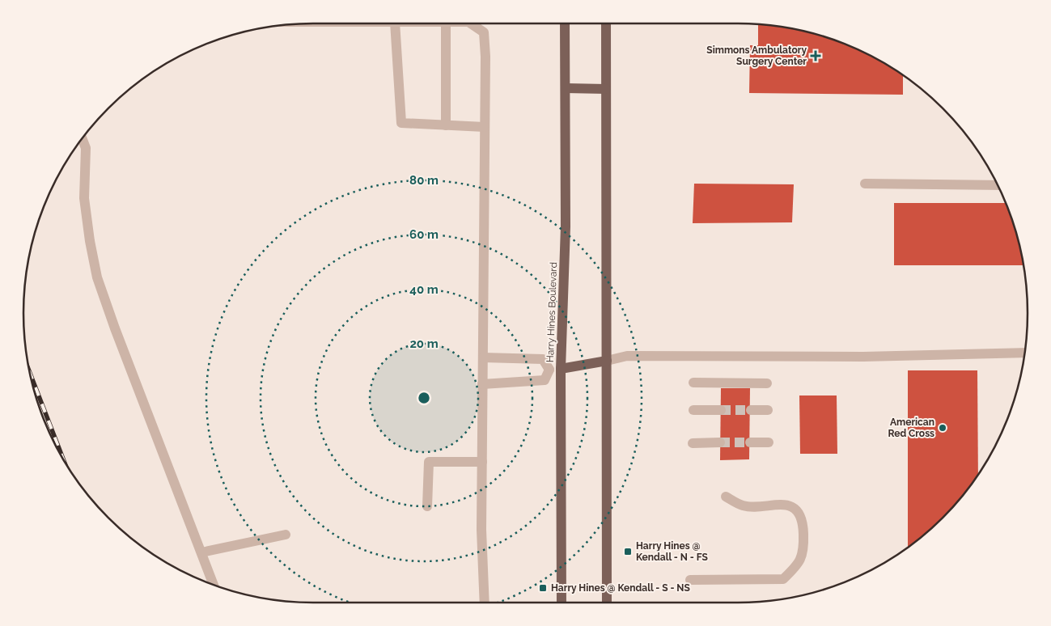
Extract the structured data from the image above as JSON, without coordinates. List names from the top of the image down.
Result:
{
  "streets": {
    "main road": ["Harry Hines Boulevard"]
  },
  "places": {
    "health": ["Simmons Ambulatory Surgery Center"],
    "other": ["American Red Cross"],
    "transit": ["Harry Hines @ Kendall - N - FS", "Harry Hines @ Kendall - S - NS"]
  },
  "rings": [
    "80 m",
    "60 m",
    "40 m",
    "20 m"
  ]
}
